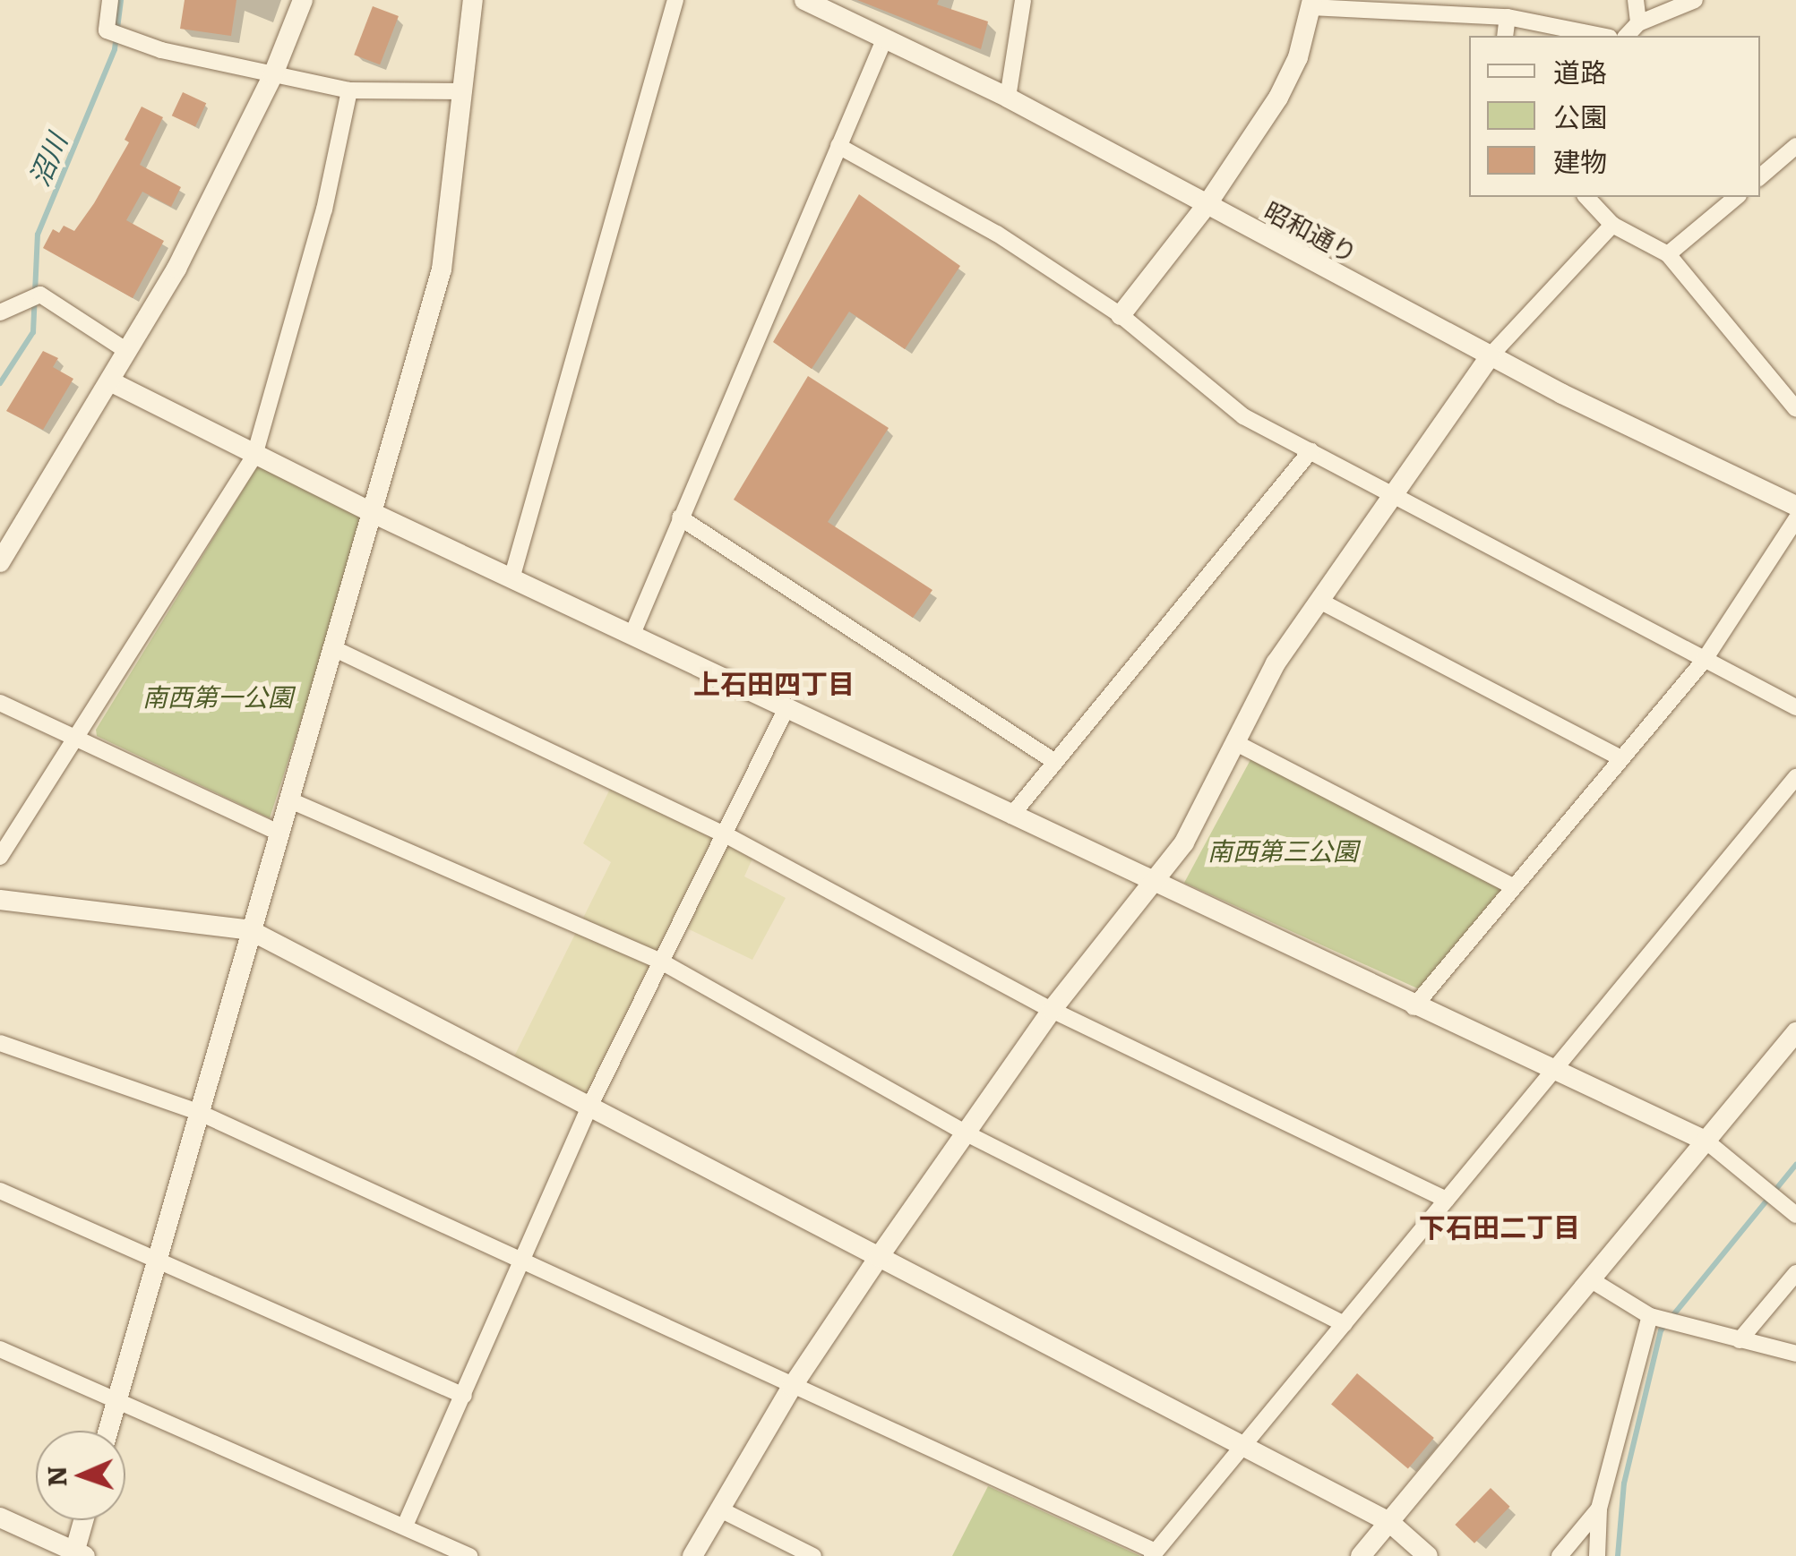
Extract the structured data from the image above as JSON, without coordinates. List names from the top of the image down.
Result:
{
  "streets": {
    "street": ["昭和通り"]
  },
  "districts": ["上石田四丁目", "下石田二丁目"],
  "water": ["沼川"],
  "parks": ["南西第一公園", "南西第三公園"],
  "legend": ["道路", "公園", "建物"],
  "north": "left"
}
